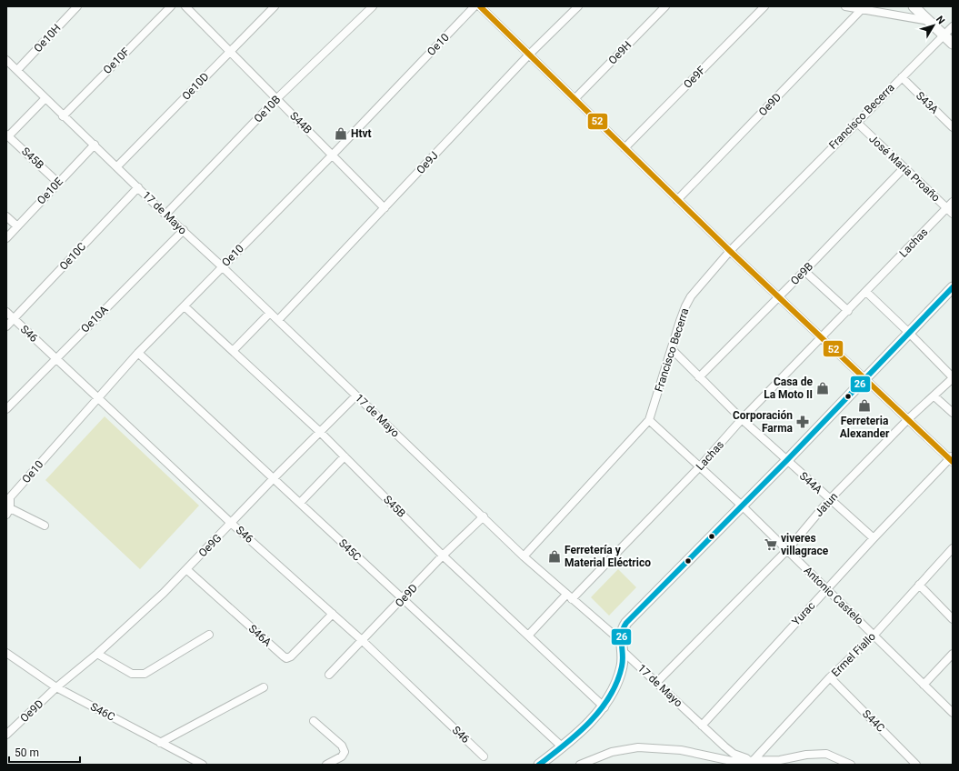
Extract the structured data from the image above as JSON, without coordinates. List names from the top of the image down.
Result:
{
  "streets": {
    "street": [
      "Oe10H",
      "Oe10",
      "Oe9H",
      "Oe10F",
      "Oe9F",
      "Oe10D",
      "S43A",
      "Oe9D",
      "Oe10B",
      "Francisco Becerra",
      "S44B",
      "S45B",
      "Oe9J",
      "José María Proaño",
      "Oe10E",
      "17 de Mayo",
      "Lachas",
      "Oe10C",
      "Oe9B",
      "Oe10A",
      "S46",
      "S44A",
      "Jatun",
      "Oe9G",
      "S45C",
      "Antonio Castelo",
      "Yurac",
      "S46A",
      "Ermel Fiallo",
      "S46C",
      "S44C"
    ]
  },
  "crossings": [
    ["Oe10H", "17 de Mayo"],
    ["Oe10", "S44B"],
    ["Oe10", "S45B"],
    ["Oe10", "17 de Mayo"],
    ["Oe10", "S46"],
    ["Oe10", "S45C"],
    ["Oe10F", "17 de Mayo"],
    ["Oe10D", "S44B"],
    ["Oe10D", "17 de Mayo"],
    ["S43A", "Francisco Becerra"],
    ["Oe9D", "S45B"],
    ["Oe9D", "17 de Mayo"],
    ["Oe9D", "S46"],
    ["Oe9D", "Oe9G"],
    ["Oe9D", "S45C"],
    ["Oe9D", "S46C"],
    ["Oe10B", "S44B"],
    ["Oe10B", "17 de Mayo"],
    ["Francisco Becerra", "José María Proaño"],
    ["Francisco Becerra", "17 de Mayo"],
    ["Francisco Becerra", "S44A"],
    ["Francisco Becerra", "Antonio Castelo"],
    ["S44B", "Oe9J"],
    ["S45B", "Oe10E"],
    ["S45B", "Lachas"],
    ["S45B", "Oe9G"],
    ["Oe9J", "17 de Mayo"],
    ["José María Proaño", "Lachas"],
    ["José María Proaño", "Oe9B"],
    ["Oe10E", "17 de Mayo"],
    ["17 de Mayo", "Lachas"],
    ["17 de Mayo", "Oe10C"],
    ["17 de Mayo", "Oe10A"],
    ["17 de Mayo", "Jatun"],
    ["17 de Mayo", "Oe9G"],
    ["17 de Mayo", "Yurac"],
    ["17 de Mayo", "Ermel Fiallo"],
    ["Lachas", "S44A"],
    ["Lachas", "Antonio Castelo"],
    ["Oe10C", "S46"],
    ["Oe9B", "S44A"],
    ["Oe10A", "S46"],
    ["S46", "Oe9G"],
    ["S46", "S46A"],
    ["S44A", "Jatun"],
    ["S44A", "Yurac"],
    ["Jatun", "Antonio Castelo"],
    ["Oe9G", "S45C"],
    ["Oe9G", "S46A"],
    ["Oe9G", "S46C"],
    ["Antonio Castelo", "Yurac"],
    ["Antonio Castelo", "Ermel Fiallo"],
    ["Ermel Fiallo", "S44C"]
  ],
  "places": {
    "shop": [
      "Htvt",
      "Casa de La Moto II",
      "Ferreteria Alexander",
      "Ferretería y Material Eléctrico"
    ],
    "pharmacy": ["Corporación Farma"],
    "supermarket": ["viveres villagrace"]
  },
  "lines": ["transit line 52", "transit line 26"],
  "scale_bar": "50 m",
  "north": "top right"
}
